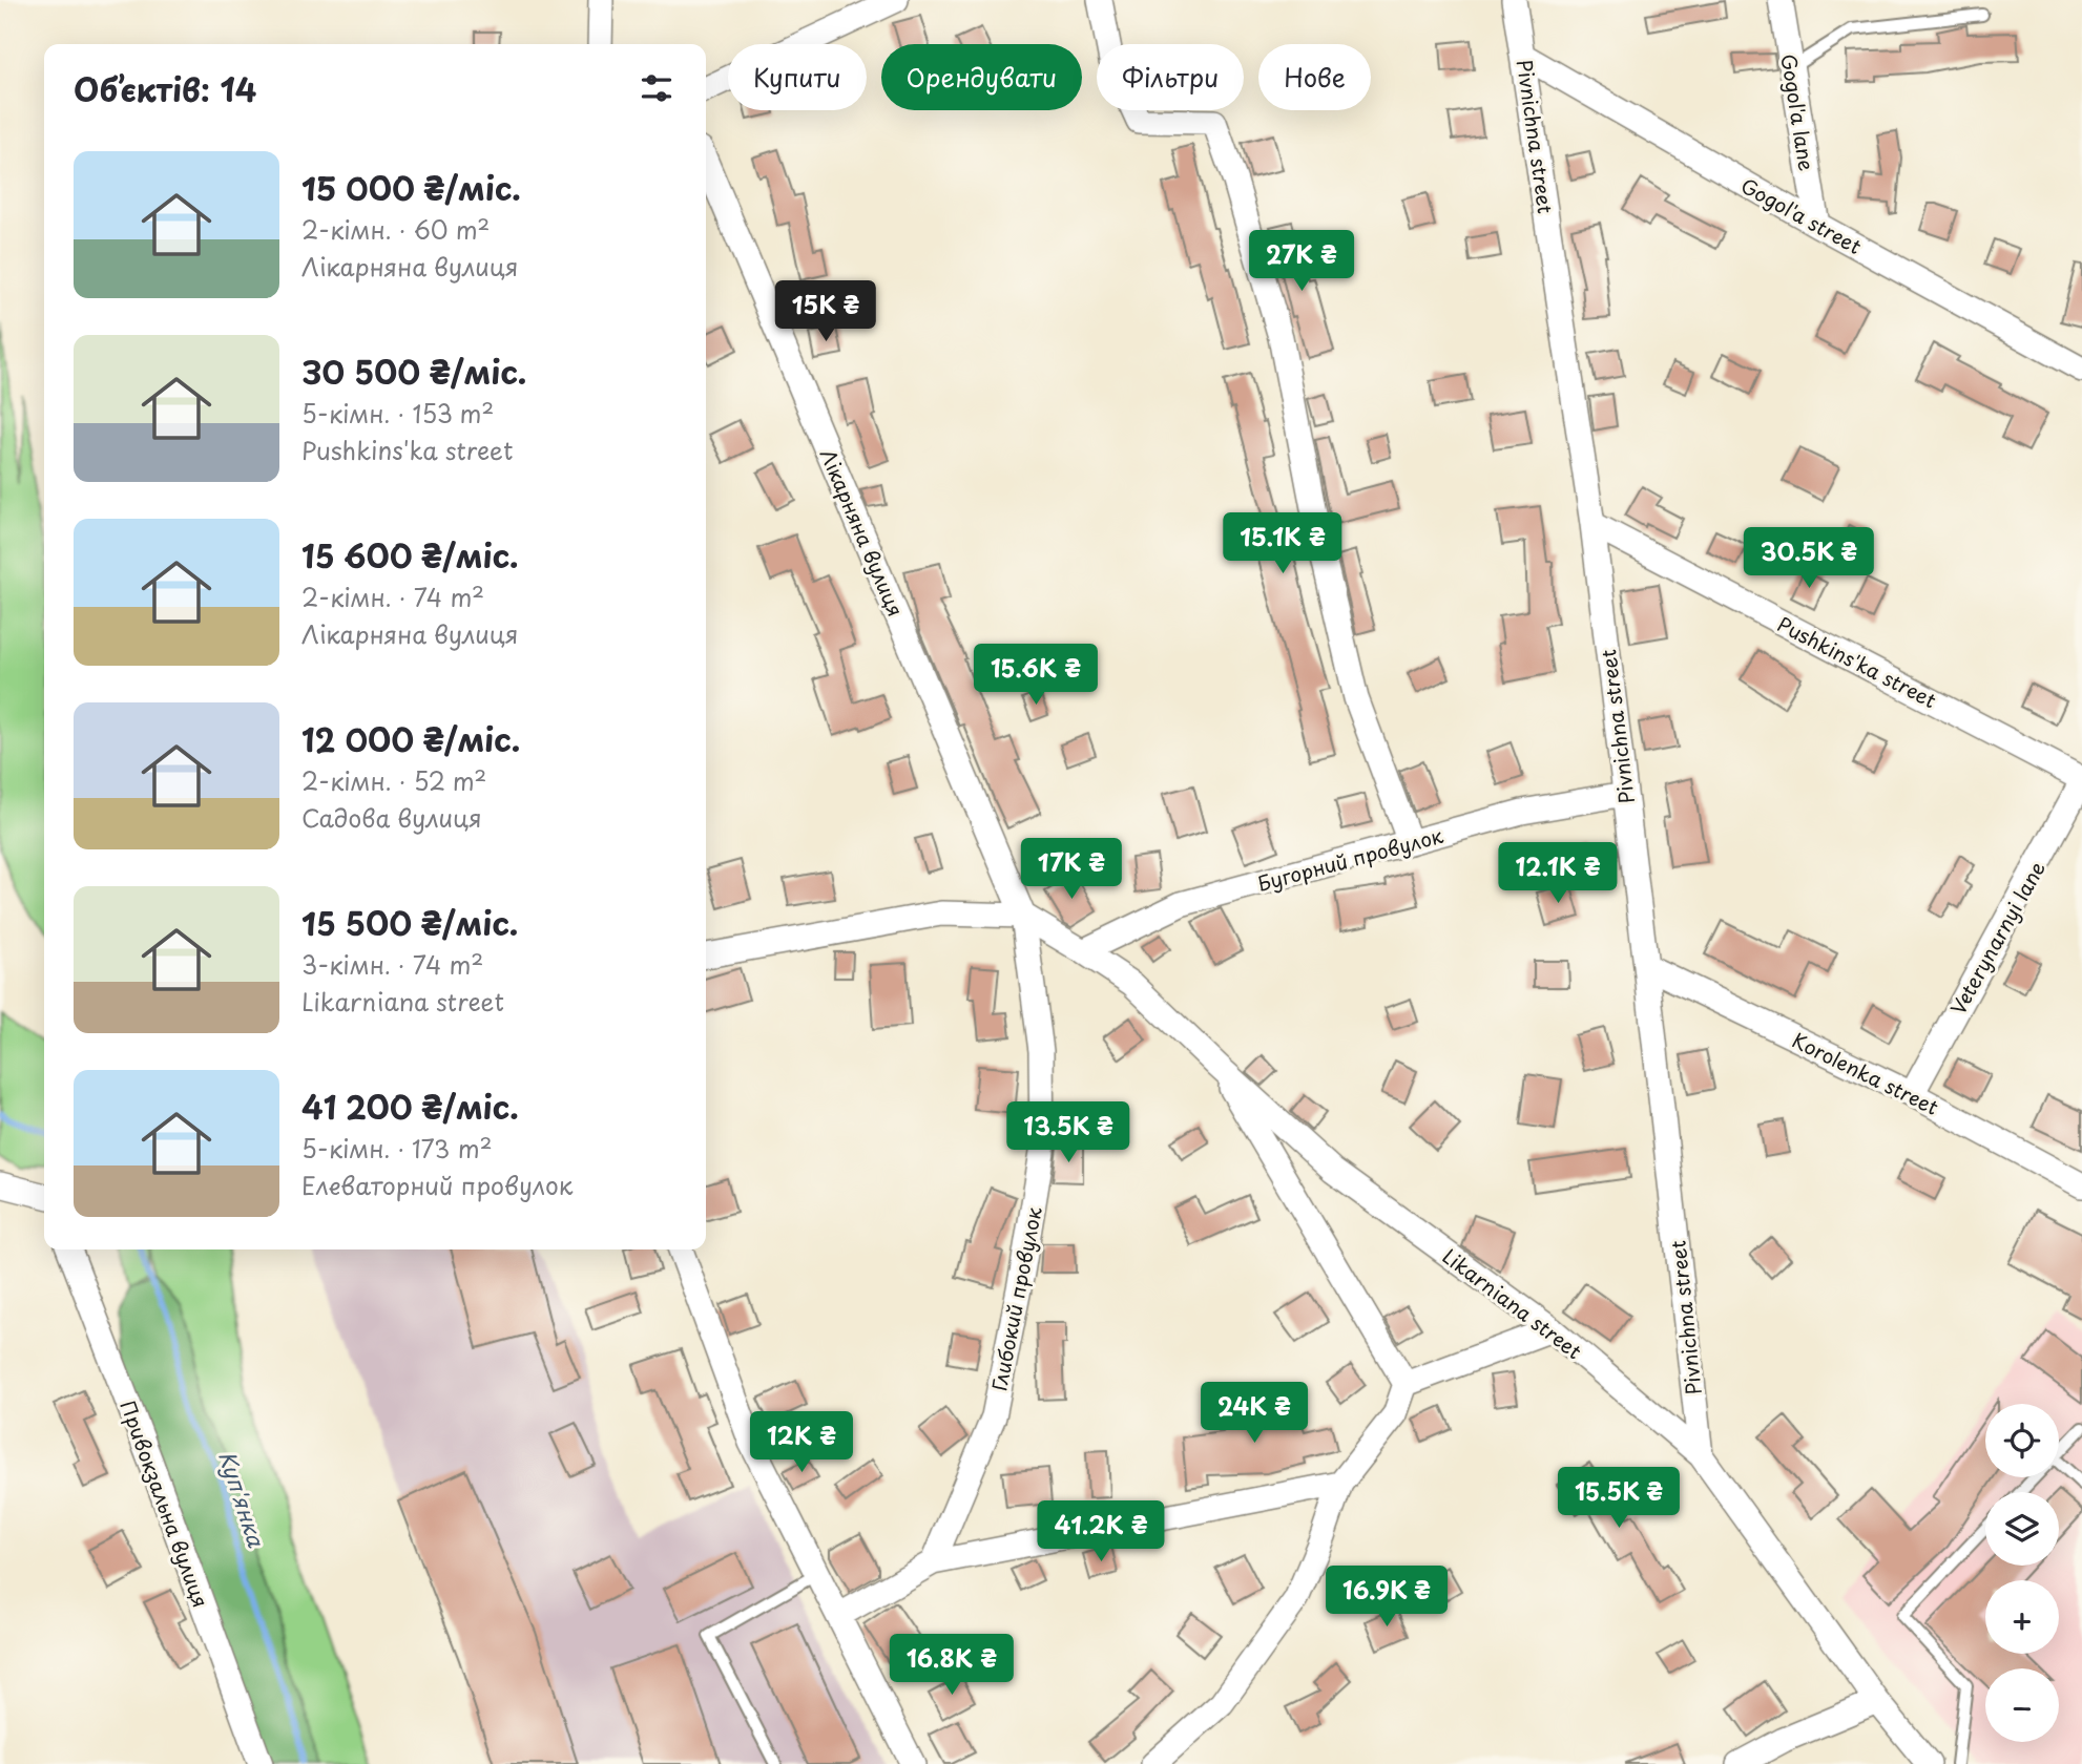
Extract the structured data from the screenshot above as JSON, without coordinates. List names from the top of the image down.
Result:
{
  "streets": {
    "street": [
      "Gogol'a lane",
      "Pivnichna street",
      "Gogol'a street",
      "Лікарняна вулиця",
      "Pushkins'ka street",
      "Бугорний провулок",
      "Veterynarnyi lane",
      "Korolenka street",
      "Глибокий провулок",
      "Likarniana street",
      "Привокзальна вулиця"
    ]
  },
  "crossings": [
    ["Gogol'a lane", "Gogol'a street"],
    ["Pivnichna street", "Gogol'a street"],
    ["Pivnichna street", "Pushkins'ka street"],
    ["Pivnichna street", "Бугорний провулок"],
    ["Pivnichna street", "Korolenka street"],
    ["Pivnichna street", "Likarniana street"],
    ["Лікарняна вулиця", "Глибокий провулок"],
    ["Лікарняна вулиця", "Likarniana street"],
    ["Pushkins'ka street", "Veterynarnyi lane"],
    ["Бугорний провулок", "Likarniana street"],
    ["Veterynarnyi lane", "Korolenka street"],
    ["Глибокий провулок", "Likarniana street"]
  ],
  "water": ["Куп'янка"],
  "page": {
    "chip": [
      "Купити",
      "Орендувати",
      "Фільтри",
      "Нове"
    ],
    "heading": "Об’єктів: 14",
    "list": [
      {
        "name": "15 000 ₴/міс.",
        "note": "2-кімн. · 60 m² · Лікарняна вулиця"
      },
      {
        "name": "30 500 ₴/міс.",
        "note": "5-кімн. · 153 m² · Pushkins'ka street"
      },
      {
        "name": "15 600 ₴/міс.",
        "note": "2-кімн. · 74 m² · Лікарняна вулиця"
      },
      {
        "name": "12 000 ₴/міс.",
        "note": "2-кімн. · 52 m² · Садова вулиця"
      },
      {
        "name": "15 500 ₴/міс.",
        "note": "3-кімн. · 74 m² · Likarniana street"
      },
      {
        "name": "41 200 ₴/міс.",
        "note": "5-кімн. · 173 m² · Елеваторний провулок"
      }
    ],
    "price": [
      "27K ₴",
      "15K ₴",
      "15.1K ₴",
      "30.5K ₴",
      "15.6K ₴",
      "17K ₴",
      "12.1K ₴",
      "13.5K ₴",
      "24K ₴",
      "12K ₴",
      "15.5K ₴",
      "41.2K ₴",
      "16.9K ₴",
      "16.8K ₴"
    ],
    "map_buttons": ["+", "−"]
  }
}
